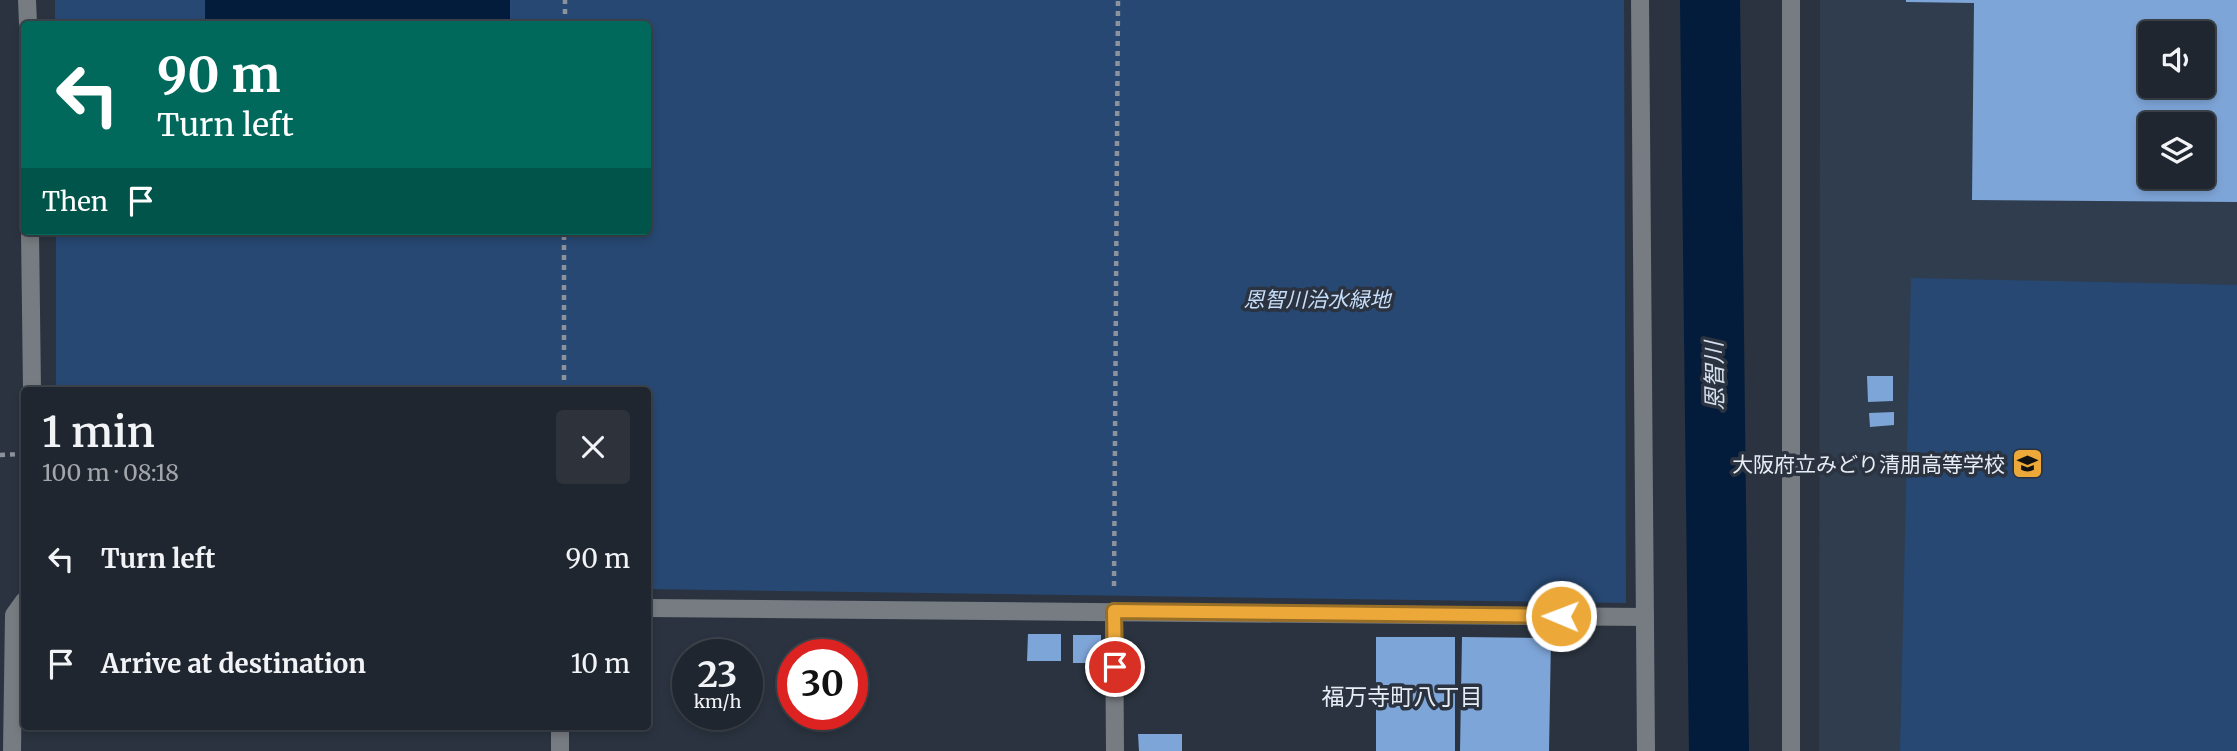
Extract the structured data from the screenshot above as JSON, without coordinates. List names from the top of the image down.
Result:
{
  "districts": ["福万寺町八丁目"],
  "water": ["恩智川"],
  "parks": ["恩智川治水緑地"],
  "places": {
    "school or university": ["大阪府立みどり清朋高等学校"]
  },
  "page": {
    "turn": ["90 m", "Turn left"],
    "then": "Then",
    "heading": ["1 min", "100 m · 08:18"],
    "list": [
      {
        "name": "Turn left",
        "value": "90 m"
      },
      {
        "name": "Arrive at destination",
        "value": "10 m"
      }
    ],
    "speed": "23 km/h",
    "limit": "30"
  }
}
